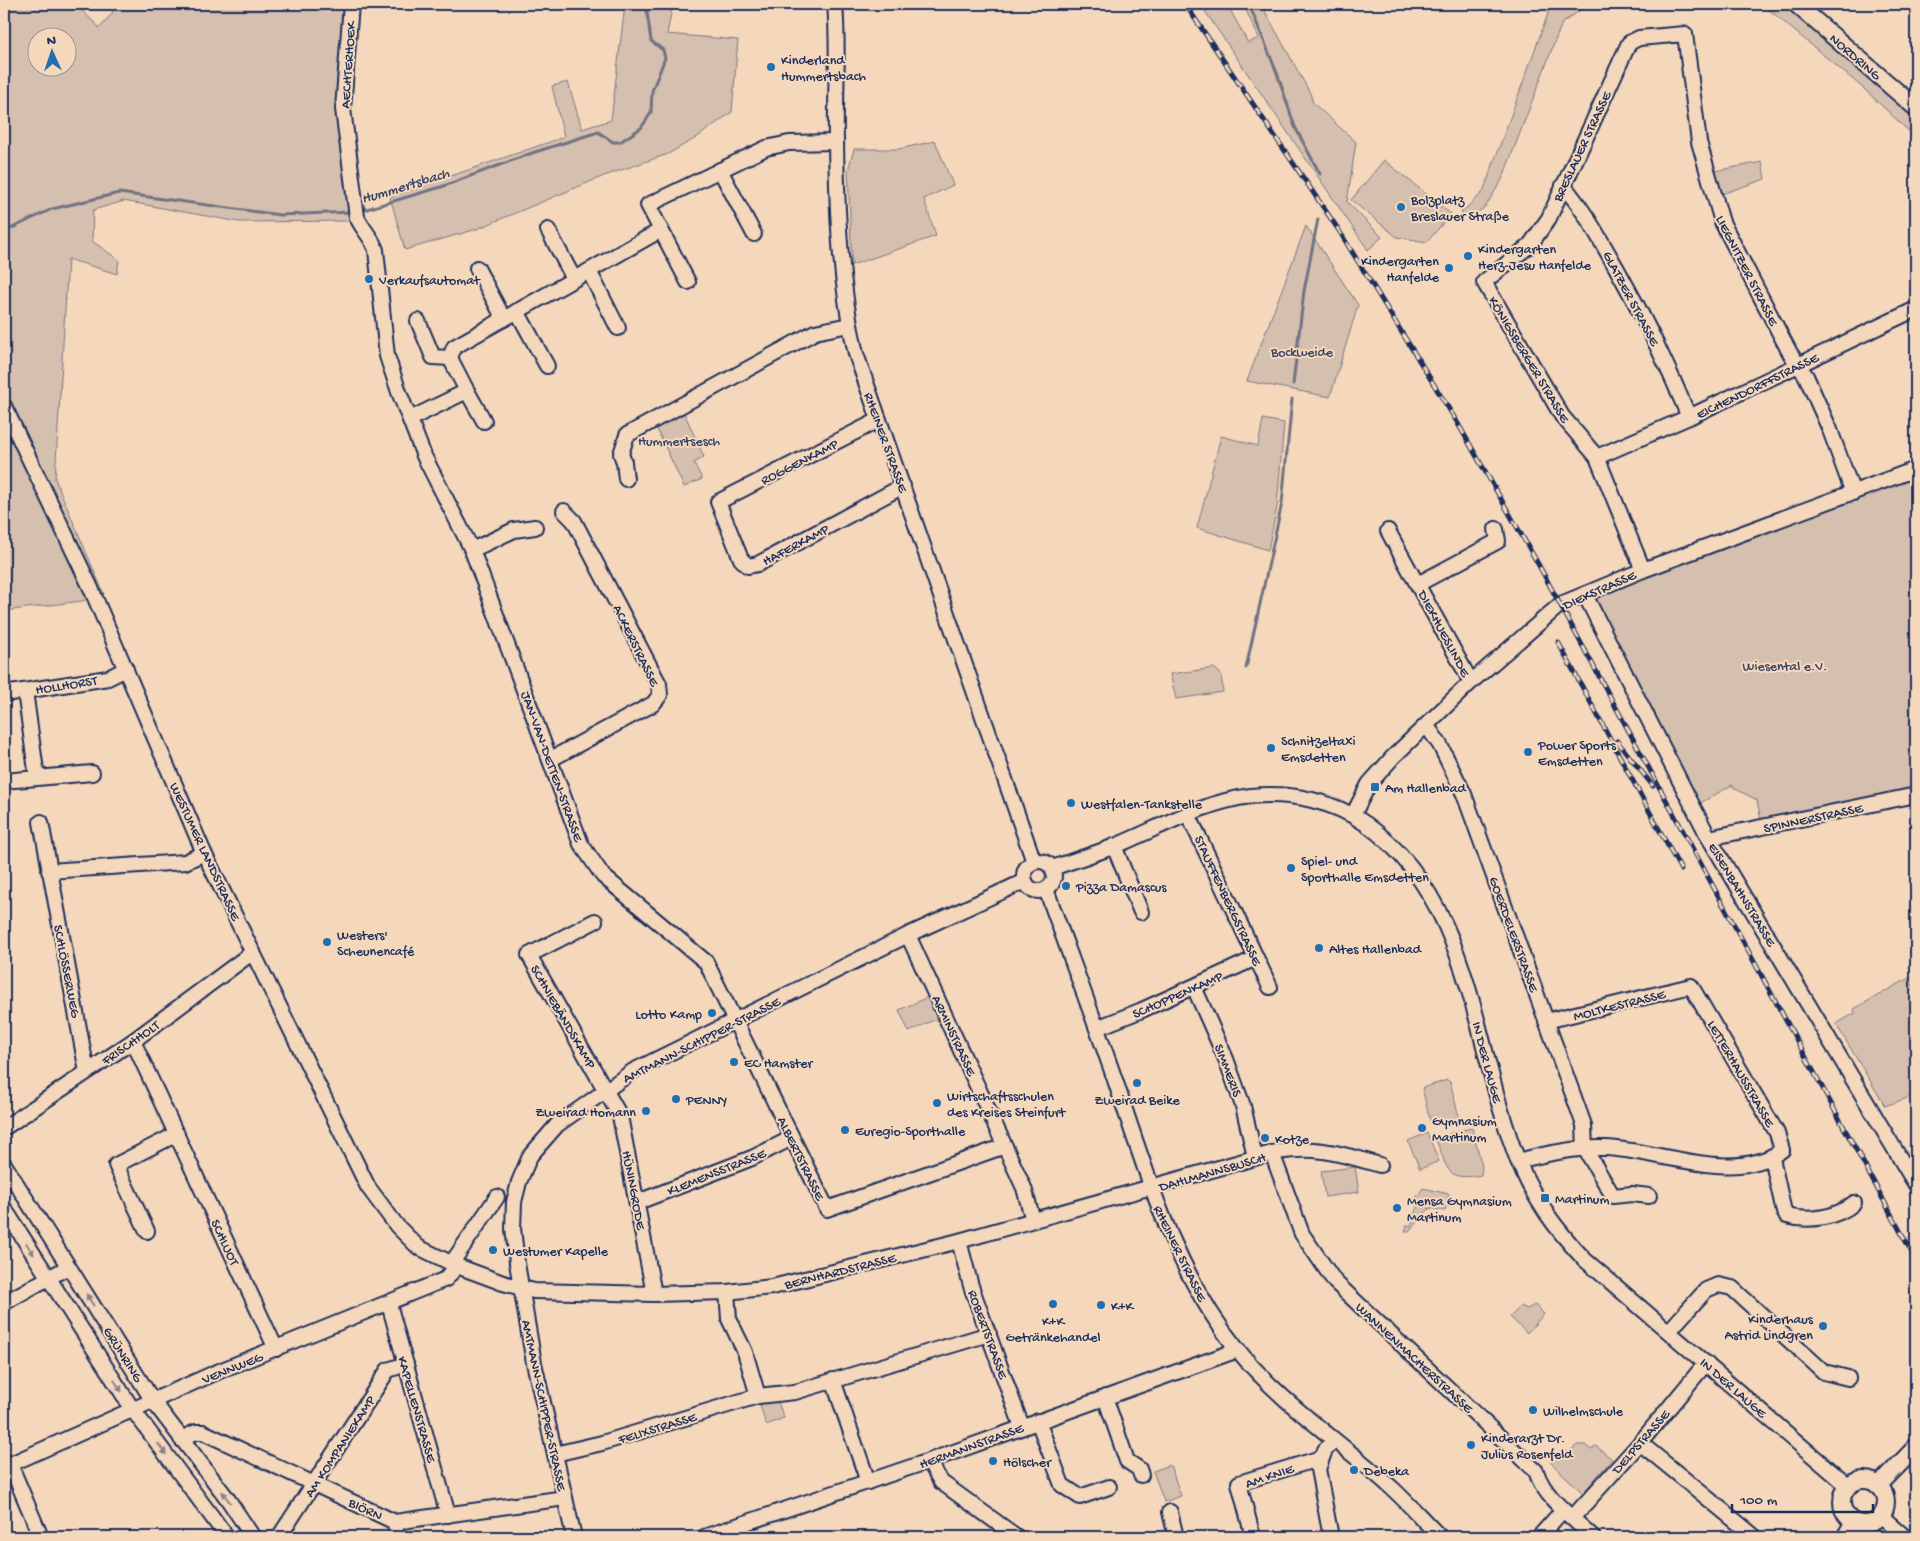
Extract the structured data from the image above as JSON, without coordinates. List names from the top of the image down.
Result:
{
  "streets": {
    "main road": ["NORDRING"],
    "street": [
      "AECHTERHOEK",
      "BRESLAUER STRASSE",
      "LIEGNITZER STRASSE",
      "GLATZER STRASSE",
      "KÖNIGSBERGER STRASSE",
      "EICHENDORFFSTRASSE",
      "RHEINER STRASSE",
      "ROGGENKAMP",
      "HAFERKAMP",
      "DIEKSTRASSE",
      "DIEKHUESLINDE",
      "ACKERSTRASSE",
      "HOLLHORST",
      "JAN-VAN-DETTEN-STRASSE",
      "SPINNERSTRASSE",
      "WESTUMER LANDSTRASSE",
      "EISENBAHNSTRASSE",
      "STAUFFENBERGSTRASSE",
      "GOERDELERSTRASSE",
      "SCHLÖSSERWEG",
      "SCHOPPENKAMP",
      "MOLTKESTRASSE",
      "SCHNIEBÄNDSKAMP",
      "ARMINSTRASSE",
      "AMTMANN-SCHIPPER-STRASSE",
      "FRISCHHOLT",
      "IN DER LAUGE",
      "SIMMERIS",
      "LETTERHAUSSTRASSE",
      "ALBERTSTRASSE",
      "KLEMENSSTRASSE",
      "DAHLMANNSBUSCH",
      "HÜNINGRODE",
      "SCHLUOT",
      "BERNHARDSTRASSE",
      "ROBERTSTRASSE",
      "GRÜNRING",
      "WANNENMACHERSTRASSE",
      "VENNWEG",
      "KAPELLENSTRASSE",
      "FELIXSTRASSE",
      "DELPSTRASSE",
      "HERMANNSTRASSE",
      "AM KOMPANIEKAMP",
      "AM KNIE",
      "BIÖRN"
    ]
  },
  "crossings": [
    ["AECHTERHOEK", "JAN-VAN-DETTEN-STRASSE"],
    ["BRESLAUER STRASSE", "LIEGNITZER STRASSE"],
    ["BRESLAUER STRASSE", "GLATZER STRASSE"],
    ["BRESLAUER STRASSE", "KÖNIGSBERGER STRASSE"],
    ["LIEGNITZER STRASSE", "EICHENDORFFSTRASSE"],
    ["LIEGNITZER STRASSE", "DIEKSTRASSE"],
    ["GLATZER STRASSE", "EICHENDORFFSTRASSE"],
    ["KÖNIGSBERGER STRASSE", "EICHENDORFFSTRASSE"],
    ["KÖNIGSBERGER STRASSE", "DIEKSTRASSE"],
    ["RHEINER STRASSE", "ROGGENKAMP"],
    ["RHEINER STRASSE", "HAFERKAMP"],
    ["RHEINER STRASSE", "SCHOPPENKAMP"],
    ["RHEINER STRASSE", "AMTMANN-SCHIPPER-STRASSE"],
    ["RHEINER STRASSE", "IN DER LAUGE"],
    ["RHEINER STRASSE", "DAHLMANNSBUSCH"],
    ["RHEINER STRASSE", "BERNHARDSTRASSE"],
    ["RHEINER STRASSE", "HERMANNSTRASSE"],
    ["ROGGENKAMP", "HAFERKAMP"],
    ["DIEKSTRASSE", "DIEKHUESLINDE"],
    ["DIEKSTRASSE", "EISENBAHNSTRASSE"],
    ["DIEKSTRASSE", "GOERDELERSTRASSE"],
    ["DIEKSTRASSE", "IN DER LAUGE"],
    ["ACKERSTRASSE", "JAN-VAN-DETTEN-STRASSE"],
    ["HOLLHORST", "WESTUMER LANDSTRASSE"],
    ["JAN-VAN-DETTEN-STRASSE", "AMTMANN-SCHIPPER-STRASSE"],
    ["JAN-VAN-DETTEN-STRASSE", "ALBERTSTRASSE"],
    ["SPINNERSTRASSE", "EISENBAHNSTRASSE"],
    ["WESTUMER LANDSTRASSE", "AMTMANN-SCHIPPER-STRASSE"],
    ["WESTUMER LANDSTRASSE", "FRISCHHOLT"],
    ["WESTUMER LANDSTRASSE", "BERNHARDSTRASSE"],
    ["WESTUMER LANDSTRASSE", "VENNWEG"],
    ["STAUFFENBERGSTRASSE", "SCHOPPENKAMP"],
    ["STAUFFENBERGSTRASSE", "IN DER LAUGE"],
    ["GOERDELERSTRASSE", "MOLTKESTRASSE"],
    ["SCHLÖSSERWEG", "FRISCHHOLT"],
    ["SCHOPPENKAMP", "SIMMERIS"],
    ["MOLTKESTRASSE", "LETTERHAUSSTRASSE"],
    ["SCHNIEBÄNDSKAMP", "AMTMANN-SCHIPPER-STRASSE"],
    ["SCHNIEBÄNDSKAMP", "HÜNINGRODE"],
    ["ARMINSTRASSE", "AMTMANN-SCHIPPER-STRASSE"],
    ["ARMINSTRASSE", "ALBERTSTRASSE"],
    ["ARMINSTRASSE", "BERNHARDSTRASSE"],
    ["AMTMANN-SCHIPPER-STRASSE", "IN DER LAUGE"],
    ["AMTMANN-SCHIPPER-STRASSE", "ALBERTSTRASSE"],
    ["AMTMANN-SCHIPPER-STRASSE", "HÜNINGRODE"],
    ["AMTMANN-SCHIPPER-STRASSE", "BERNHARDSTRASSE"],
    ["AMTMANN-SCHIPPER-STRASSE", "FELIXSTRASSE"],
    ["AMTMANN-SCHIPPER-STRASSE", "BIÖRN"],
    ["FRISCHHOLT", "SCHLUOT"],
    ["IN DER LAUGE", "DELPSTRASSE"],
    ["SIMMERIS", "DAHLMANNSBUSCH"],
    ["ALBERTSTRASSE", "KLEMENSSTRASSE"],
    ["KLEMENSSTRASSE", "HÜNINGRODE"],
    ["DAHLMANNSBUSCH", "BERNHARDSTRASSE"],
    ["DAHLMANNSBUSCH", "WANNENMACHERSTRASSE"],
    ["HÜNINGRODE", "BERNHARDSTRASSE"],
    ["SCHLUOT", "VENNWEG"],
    ["BERNHARDSTRASSE", "ROBERTSTRASSE"],
    ["ROBERTSTRASSE", "FELIXSTRASSE"],
    ["ROBERTSTRASSE", "HERMANNSTRASSE"],
    ["GRÜNRING", "VENNWEG"],
    ["GRÜNRING", "BIÖRN"],
    ["WANNENMACHERSTRASSE", "DELPSTRASSE"],
    ["VENNWEG", "KAPELLENSTRASSE"],
    ["KAPELLENSTRASSE", "AM KOMPANIEKAMP"],
    ["KAPELLENSTRASSE", "BIÖRN"],
    ["AM KOMPANIEKAMP", "BIÖRN"]
  ],
  "water": ["Hummertsbach"],
  "parks": ["Bockweide", "Hummertsesch", "Wiesental e.V."],
  "places": {
    "other": [
      "Kinderland Hummertsbach",
      "Bolzplatz Breslauer Straße",
      "Kindergarten Herz-Jesu Hanfelde",
      "Kindergarten Hanfelde",
      "Verkaufsautomat",
      "Schnitzeltaxi Emsdetten",
      "Power Sports Emsdetten",
      "Westfalen-Tankstelle",
      "Spiel- und Sporthalle Emsdetten",
      "Pizza Damascus",
      "Westers' Scheunencafé",
      "Altes Hallenbad",
      "Lotto Kamp",
      "EC Hamster",
      "Zweirad Beike",
      "PENNY",
      "Wirtschaftsschulen des Kreises Steinfurt",
      "Zweirad Homann",
      "Gymnasium Martinum",
      "Euregio-Sporthalle",
      "Kotze",
      "Mensa Gymnasium Martinum",
      "Westumer Kapelle",
      "K+K Getränkehandel",
      "K+K",
      "Kinderhaus Astrid Lindgren",
      "Wilhelmschule",
      "Kinderarzt Dr. Julius Rosenfeld",
      "Hölscher",
      "Debeka"
    ],
    "transit": ["Am Hallenbad", "Martinum"]
  },
  "scale_bar": "100 m",
  "north": "top"
}
